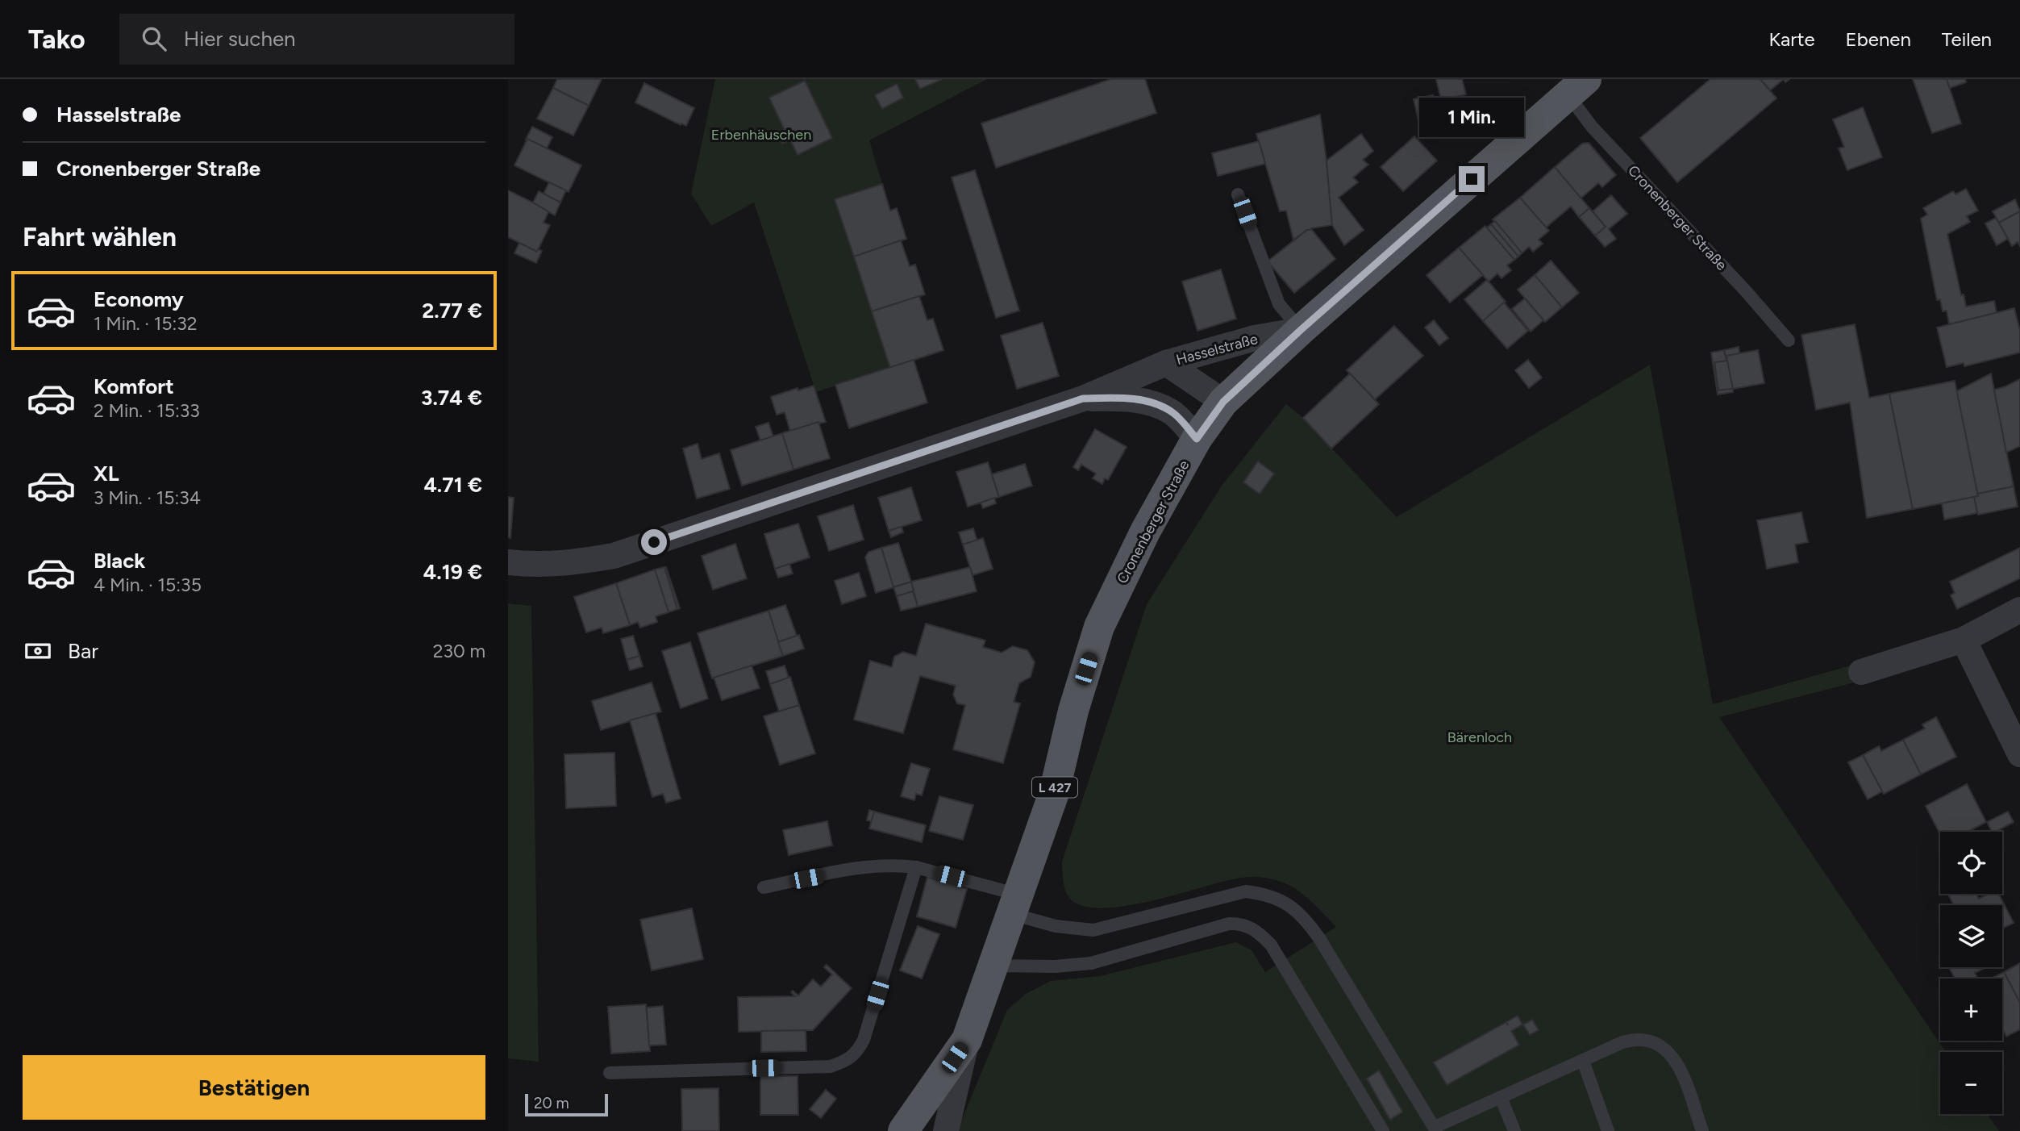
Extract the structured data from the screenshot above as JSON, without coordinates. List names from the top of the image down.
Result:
{
  "streets": {
    "main road": ["Cronenberger Straße", "L 427"],
    "street": ["Hasselstraße"]
  },
  "crossings": [
    ["Cronenberger Straße", "Hasselstraße"]
  ],
  "parks": ["Erbenhäuschen", "Bärenloch"],
  "scale_bar": "20 m",
  "page": {
    "header": "Tako",
    "search": "Hier suchen",
    "nav": ["Karte", "Ebenen", "Teilen"],
    "banner": ["Hasselstraße", "Cronenberger Straße"],
    "bubble": "1 Min.",
    "heading": "Fahrt wählen",
    "list": [
      {
        "name": "Economy",
        "note": "1 Min. · 15:32",
        "value": "2.77 €"
      },
      {
        "name": "Komfort",
        "note": "2 Min. · 15:33",
        "value": "3.74 €"
      },
      {
        "name": "XL",
        "note": "3 Min. · 15:34",
        "value": "4.71 €"
      },
      {
        "name": "Black",
        "note": "4 Min. · 15:35",
        "value": "4.19 €"
      }
    ],
    "pay": ["Bar", "230 m"],
    "map_buttons": ["+", "−"],
    "buttons": "Bestätigen",
    "scale": "20 m"
  }
}
